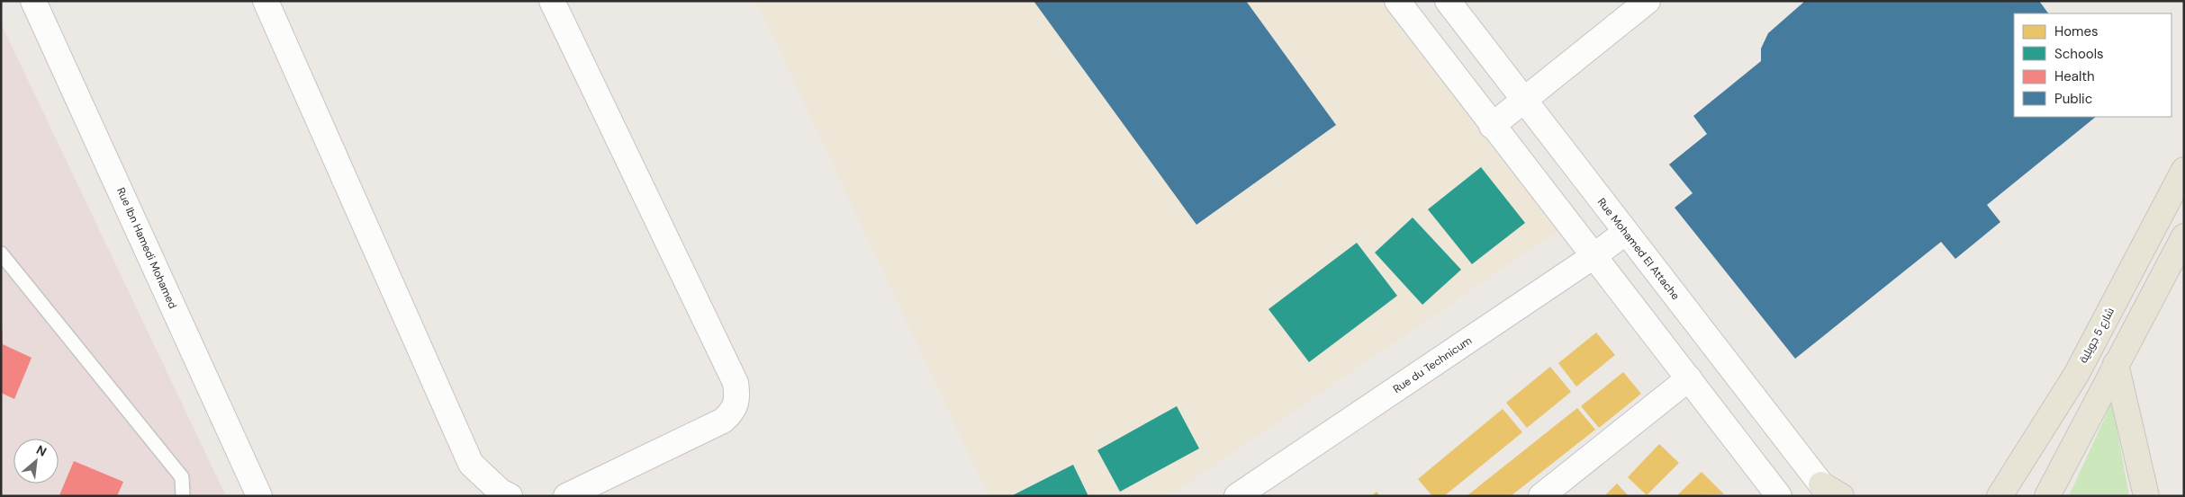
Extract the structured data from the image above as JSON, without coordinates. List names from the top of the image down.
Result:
{
  "streets": {
    "main road": ["شارع 5 جويلية"],
    "street": ["Rue Ibn Hamedi Mohamed", "Rue Mohamed El Attache", "Rue du Technicum"]
  },
  "crossings": [
    ["Rue Mohamed El Attache", "Rue du Technicum"]
  ],
  "legend": [
    "Homes",
    "Schools",
    "Health",
    "Public"
  ],
  "north": "top right"
}
